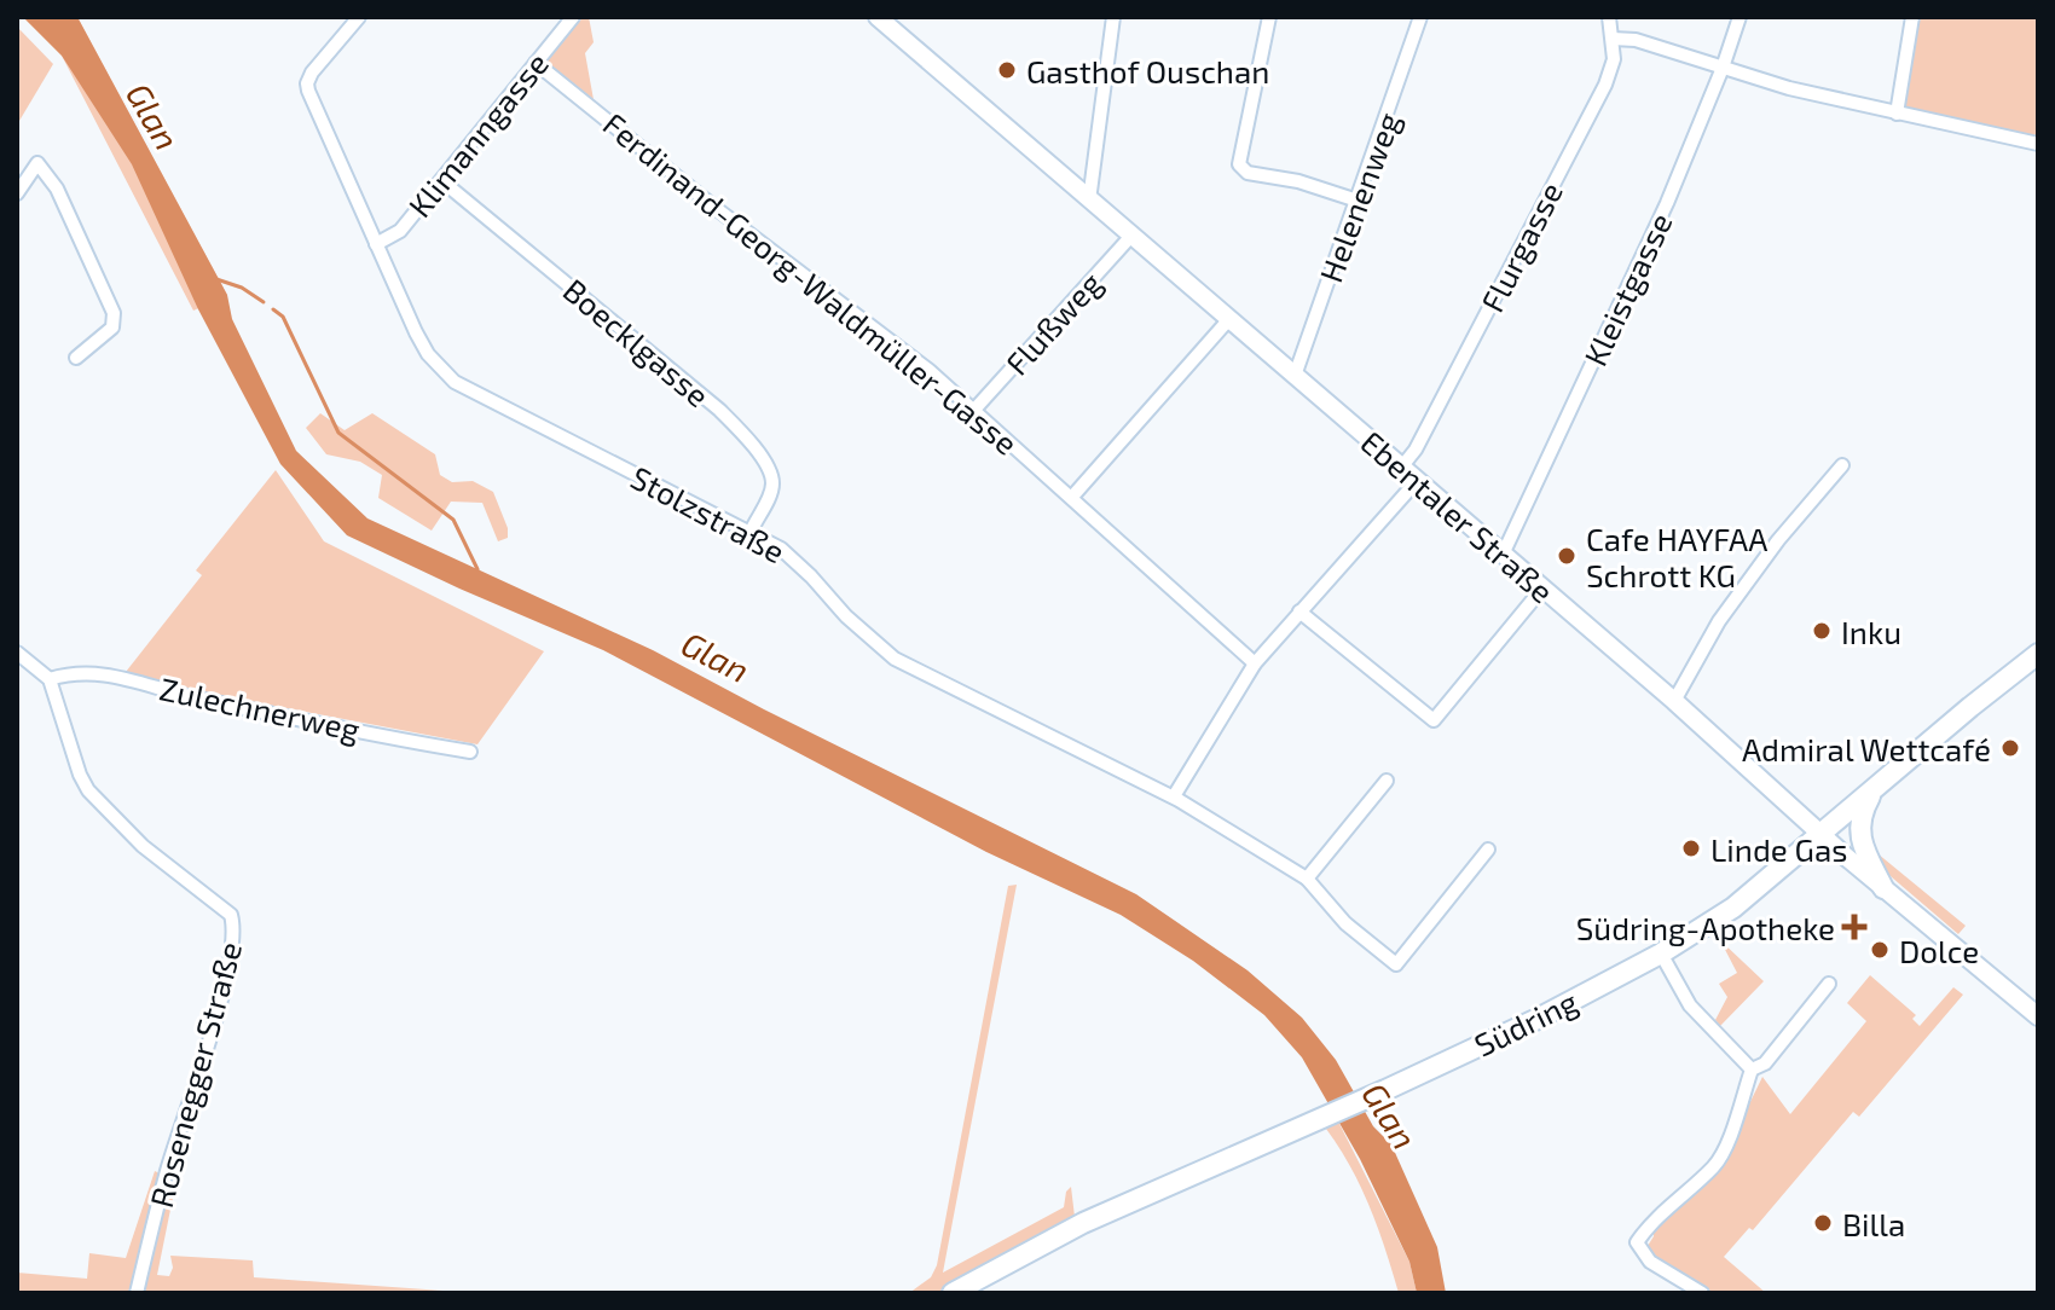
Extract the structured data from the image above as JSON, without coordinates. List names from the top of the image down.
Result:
{
  "streets": {
    "main road": ["Ebentaler Straße", "Südring"],
    "street": [
      "Klimanngasse",
      "Helenenweg",
      "Flurgasse",
      "Ferdinand-Georg-Waldmüller-Gasse",
      "Kleistgasse",
      "Flußweg",
      "Boecklgasse",
      "Stolzstraße",
      "Zulechnerweg",
      "Rosenegger Straße"
    ]
  },
  "crossings": [
    ["Klimanngasse", "Ferdinand-Georg-Waldmüller-Gasse"],
    ["Klimanngasse", "Boecklgasse"],
    ["Klimanngasse", "Stolzstraße"],
    ["Helenenweg", "Ebentaler Straße"],
    ["Flurgasse", "Ebentaler Straße"],
    ["Ferdinand-Georg-Waldmüller-Gasse", "Flußweg"],
    ["Kleistgasse", "Ebentaler Straße"],
    ["Flußweg", "Ebentaler Straße"],
    ["Boecklgasse", "Stolzstraße"],
    ["Ebentaler Straße", "Südring"],
    ["Zulechnerweg", "Rosenegger Straße"]
  ],
  "water": ["Glan"],
  "places": {
    "other": [
      "Gasthof Ouschan",
      "Cafe HAYFAA Schrott KG",
      "Inku",
      "Admiral Wettcafé",
      "Linde Gas",
      "Dolce",
      "Billa"
    ],
    "health": ["Südring-Apotheke"]
  }
}
